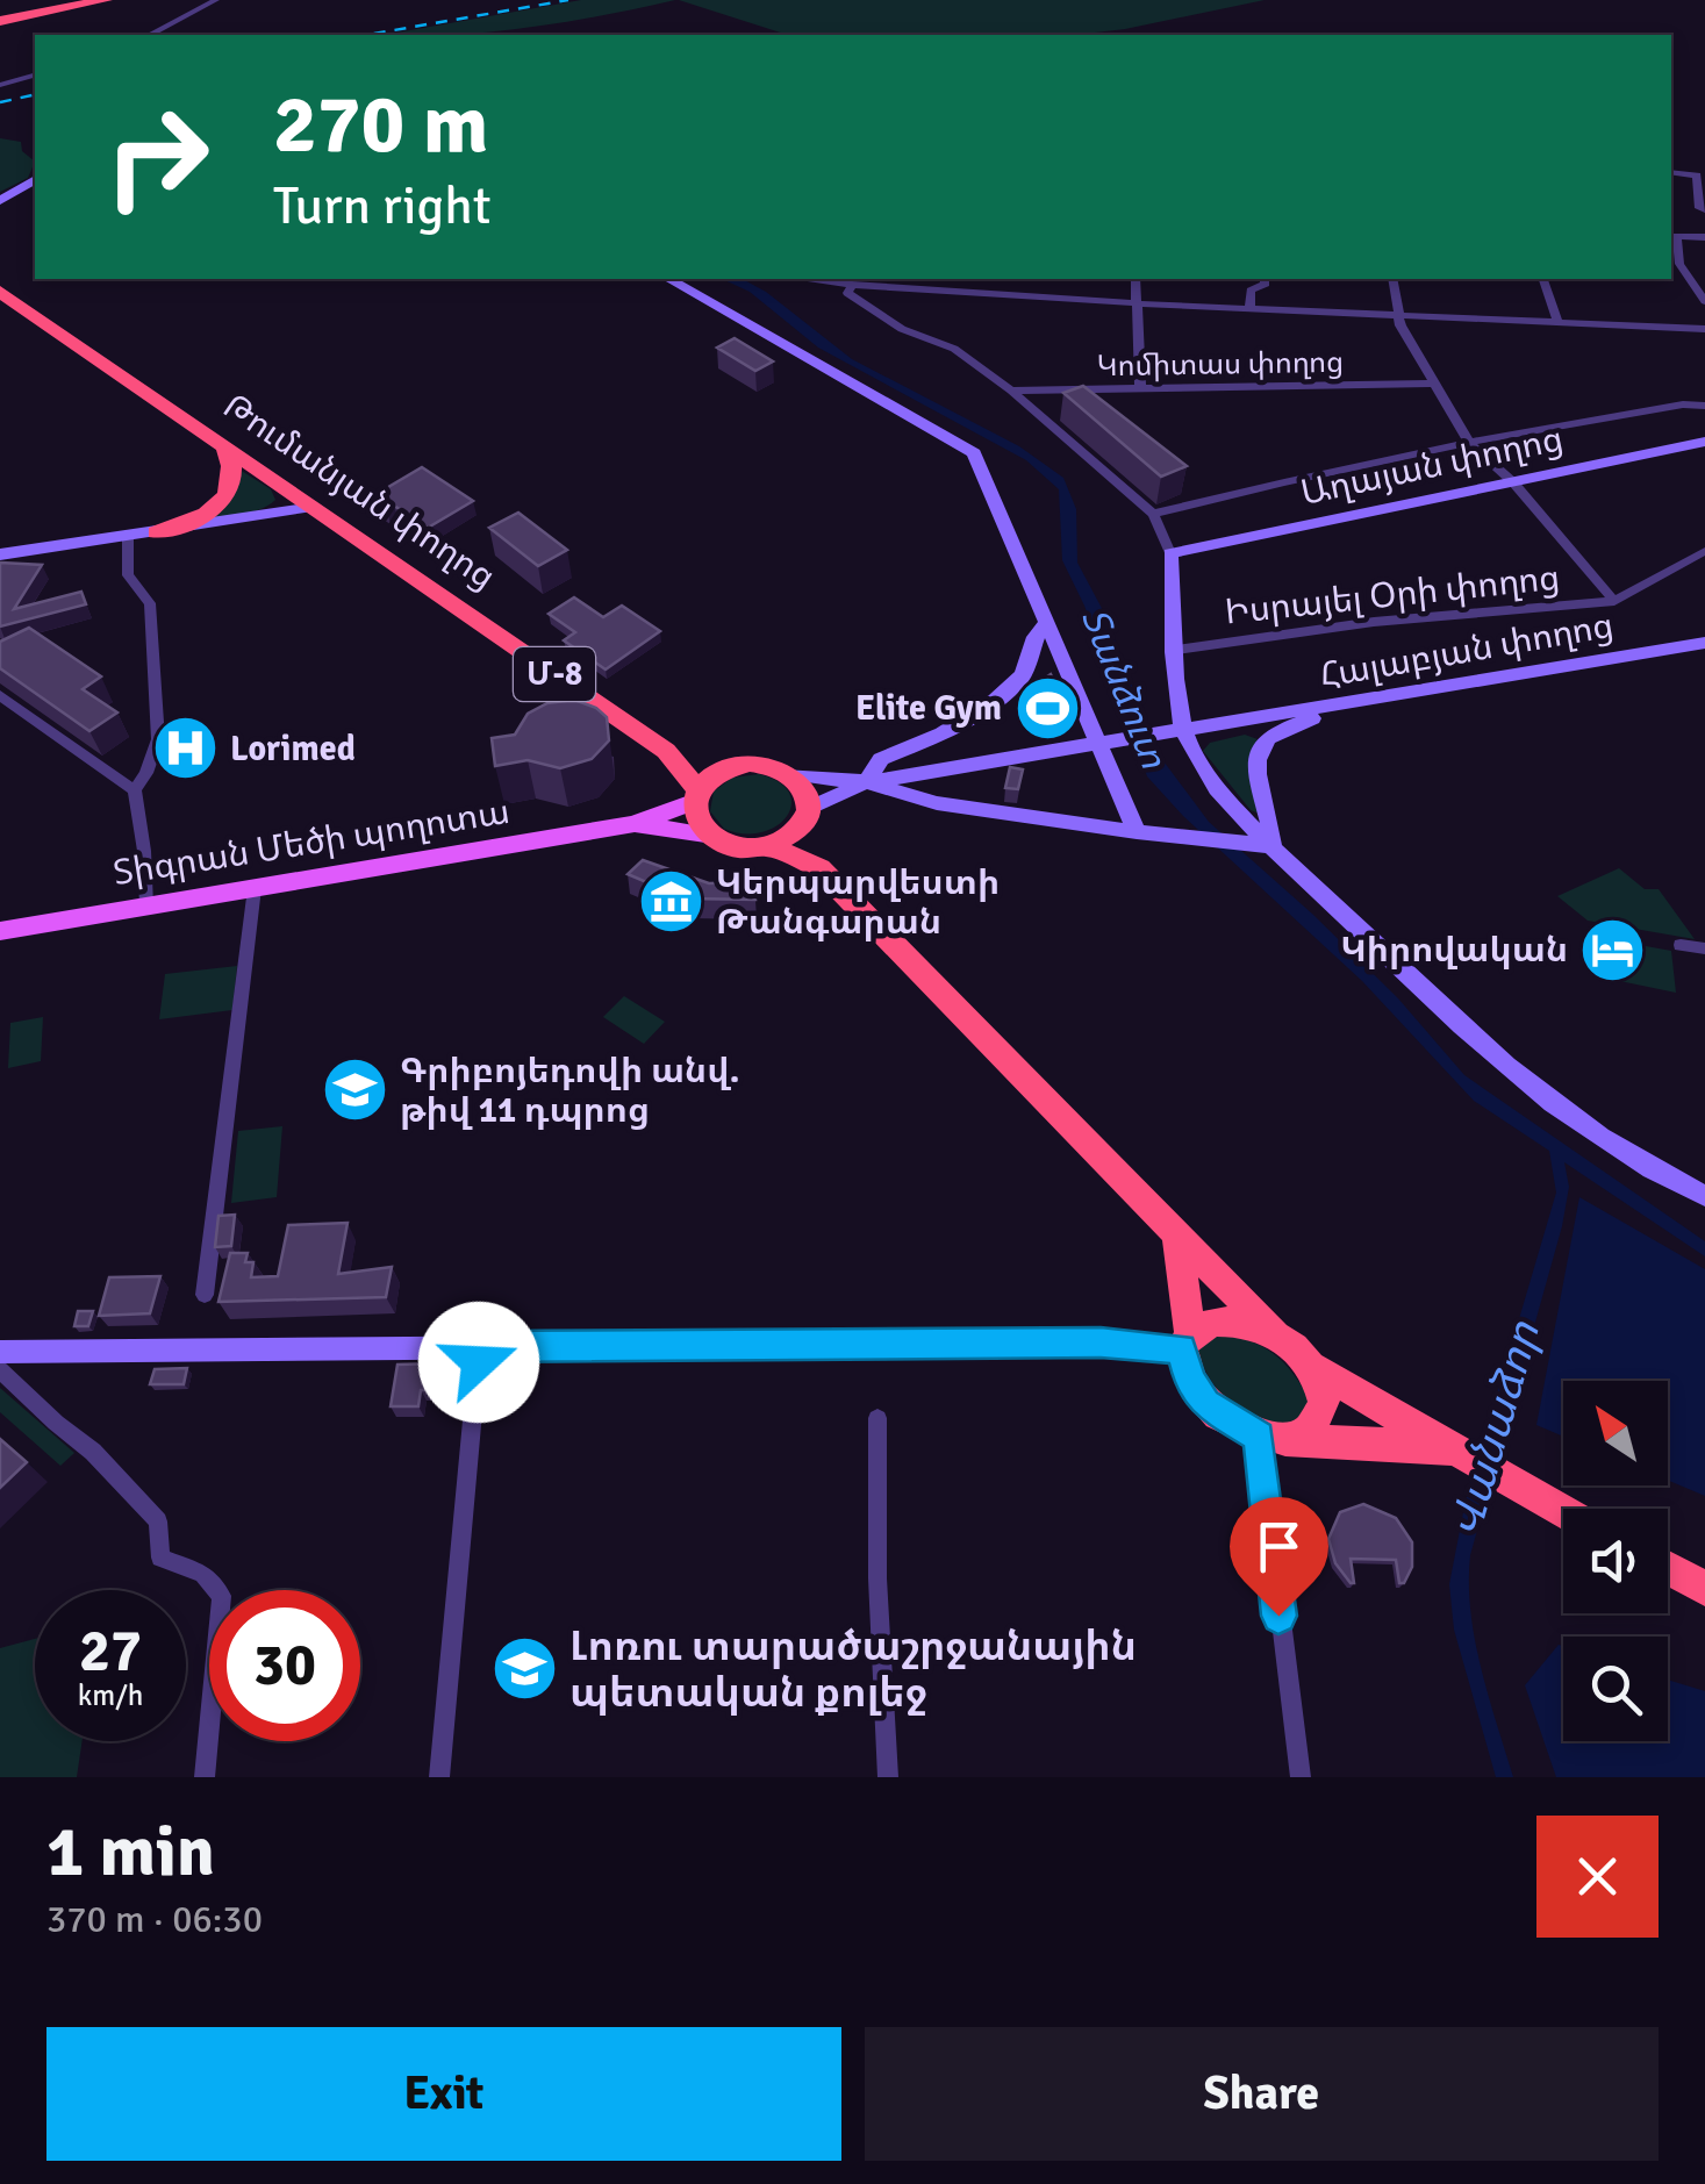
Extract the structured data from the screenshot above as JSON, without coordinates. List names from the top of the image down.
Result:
{
  "streets": {
    "highway": ["Թումանյան փողոց", "Մ-8"],
    "main road": ["Տիգրան Մեծի պողոտա"],
    "street": [
      "Կոմիտաս փողոց",
      "Աղայան փողոց",
      "Իսրայել Օրի փողոց",
      "Հալաբյան փողոց"
    ]
  },
  "crossings": [
    ["Թումանյան փողոց", "Մ-8"],
    ["Մ-8", "Տիգրան Մեծի պողոտա"]
  ],
  "water": ["Տանձուտ", "Վանաձոր"],
  "places": {
    "sports": ["Elite Gym"],
    "hospital": ["Lorimed"],
    "museum": ["Կերպարվեստի Թանգարան"],
    "hotel": ["Կիրովական"],
    "school or university": ["Գրիբոյեդովի անվ. թիվ 11 դպրոց", "Լոռու տարածաշրջանային պետական քոլեջ"]
  },
  "north": "top left",
  "page": {
    "turn": ["270 m", "Turn right"],
    "speed": "27 km/h",
    "limit": "30",
    "heading": ["1 min", "370 m · 06:30"],
    "buttons": ["Exit", "Share"]
  }
}
